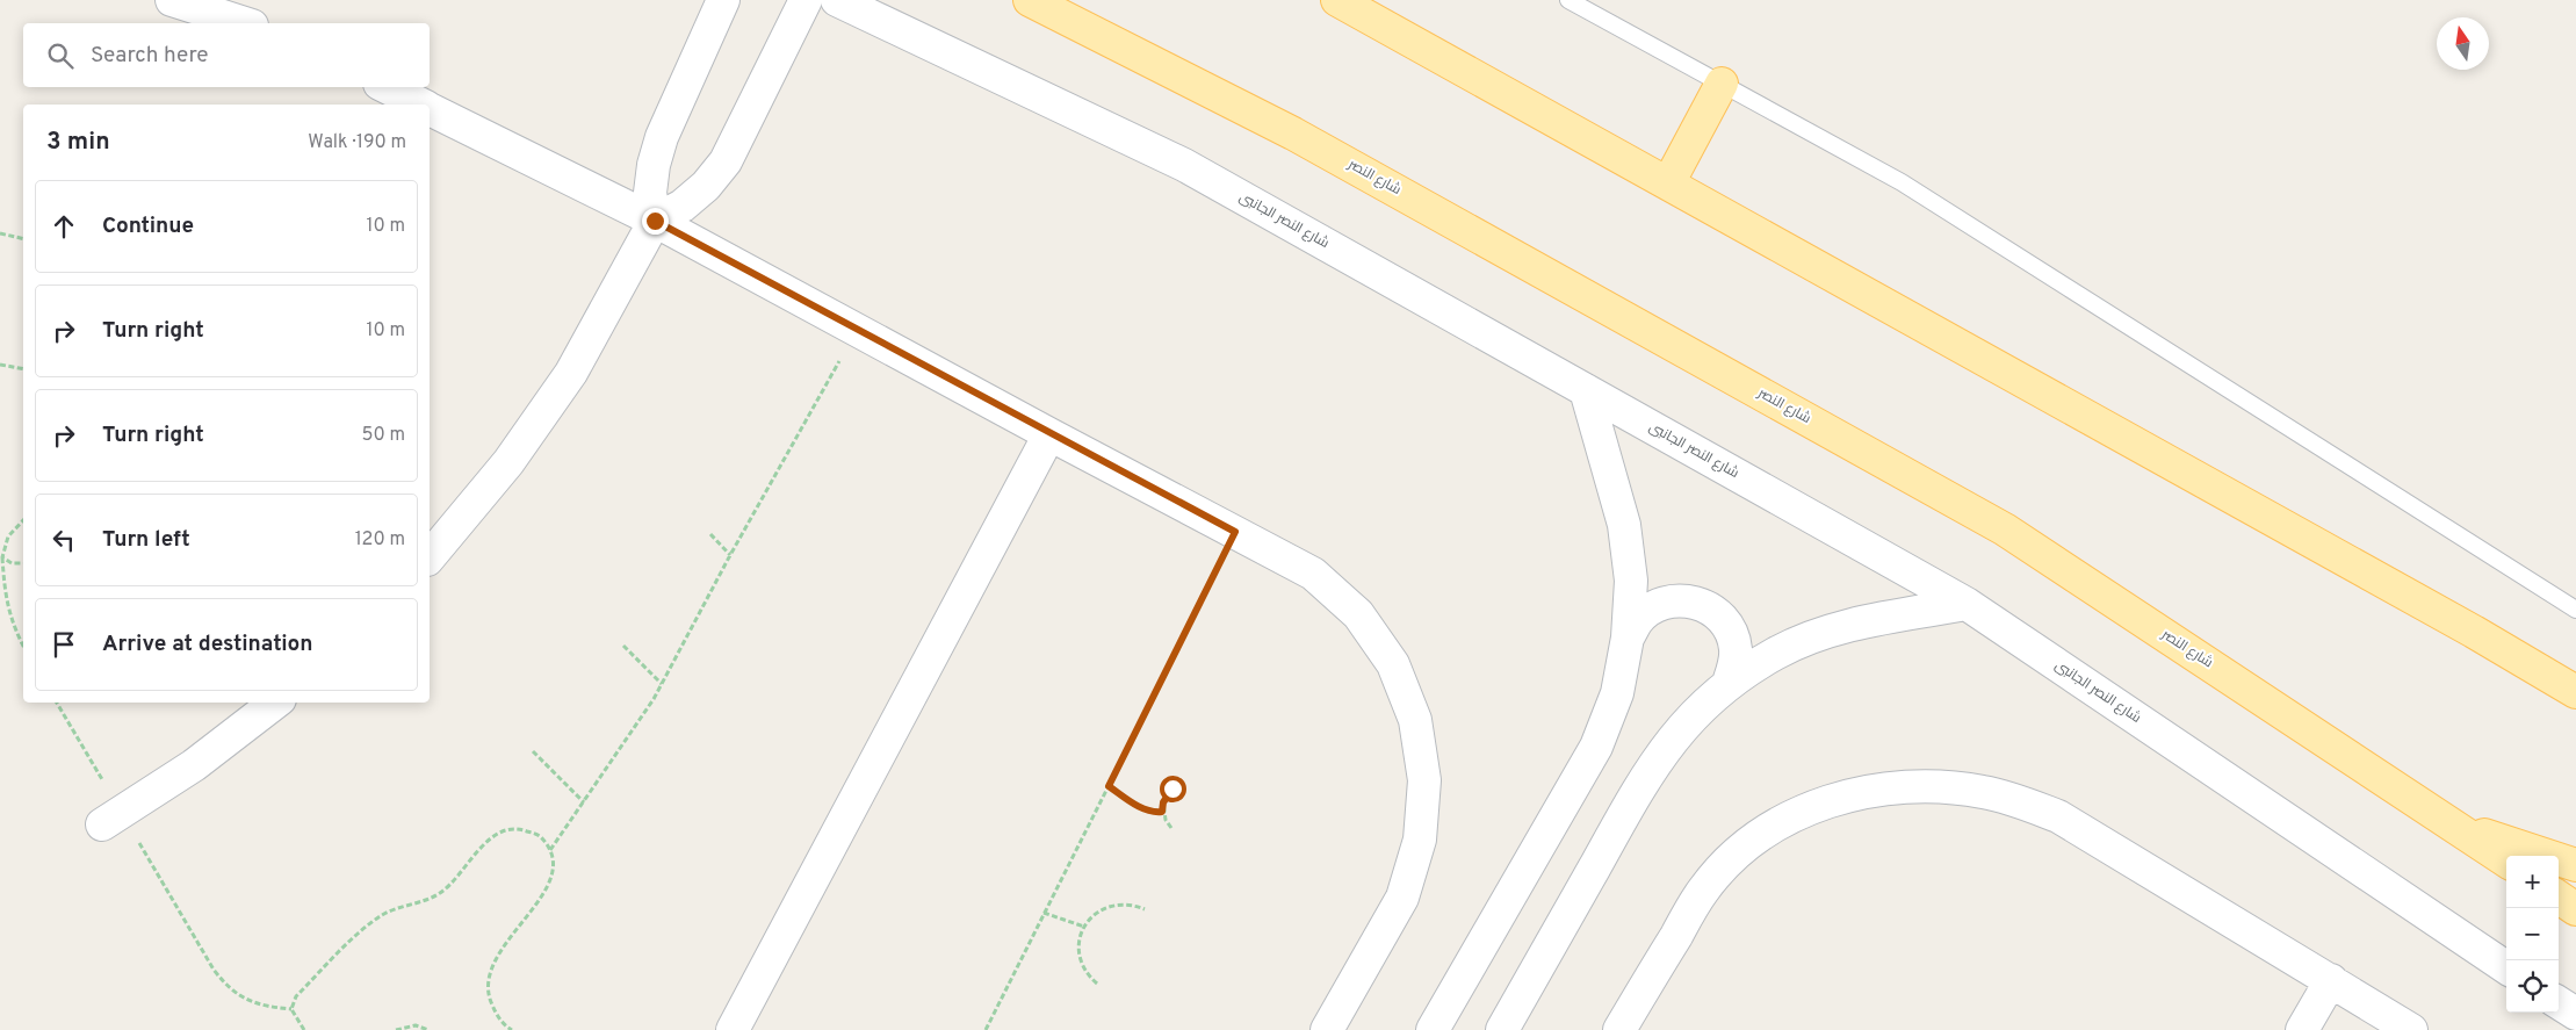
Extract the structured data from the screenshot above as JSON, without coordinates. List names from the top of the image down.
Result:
{
  "streets": {
    "main road": ["شارع النصر"],
    "street": ["شارع النصر الجانبى"]
  },
  "north": "top",
  "page": {
    "search": "Search here",
    "heading": ["3 min", "Walk · 190 m"],
    "list": [
      ["Continue", "10 m"],
      ["Turn right", "10 m"],
      ["Turn right", "50 m"],
      ["Turn left", "120 m"],
      "Arrive at destination"
    ],
    "map_buttons": ["+", "−"]
  }
}
